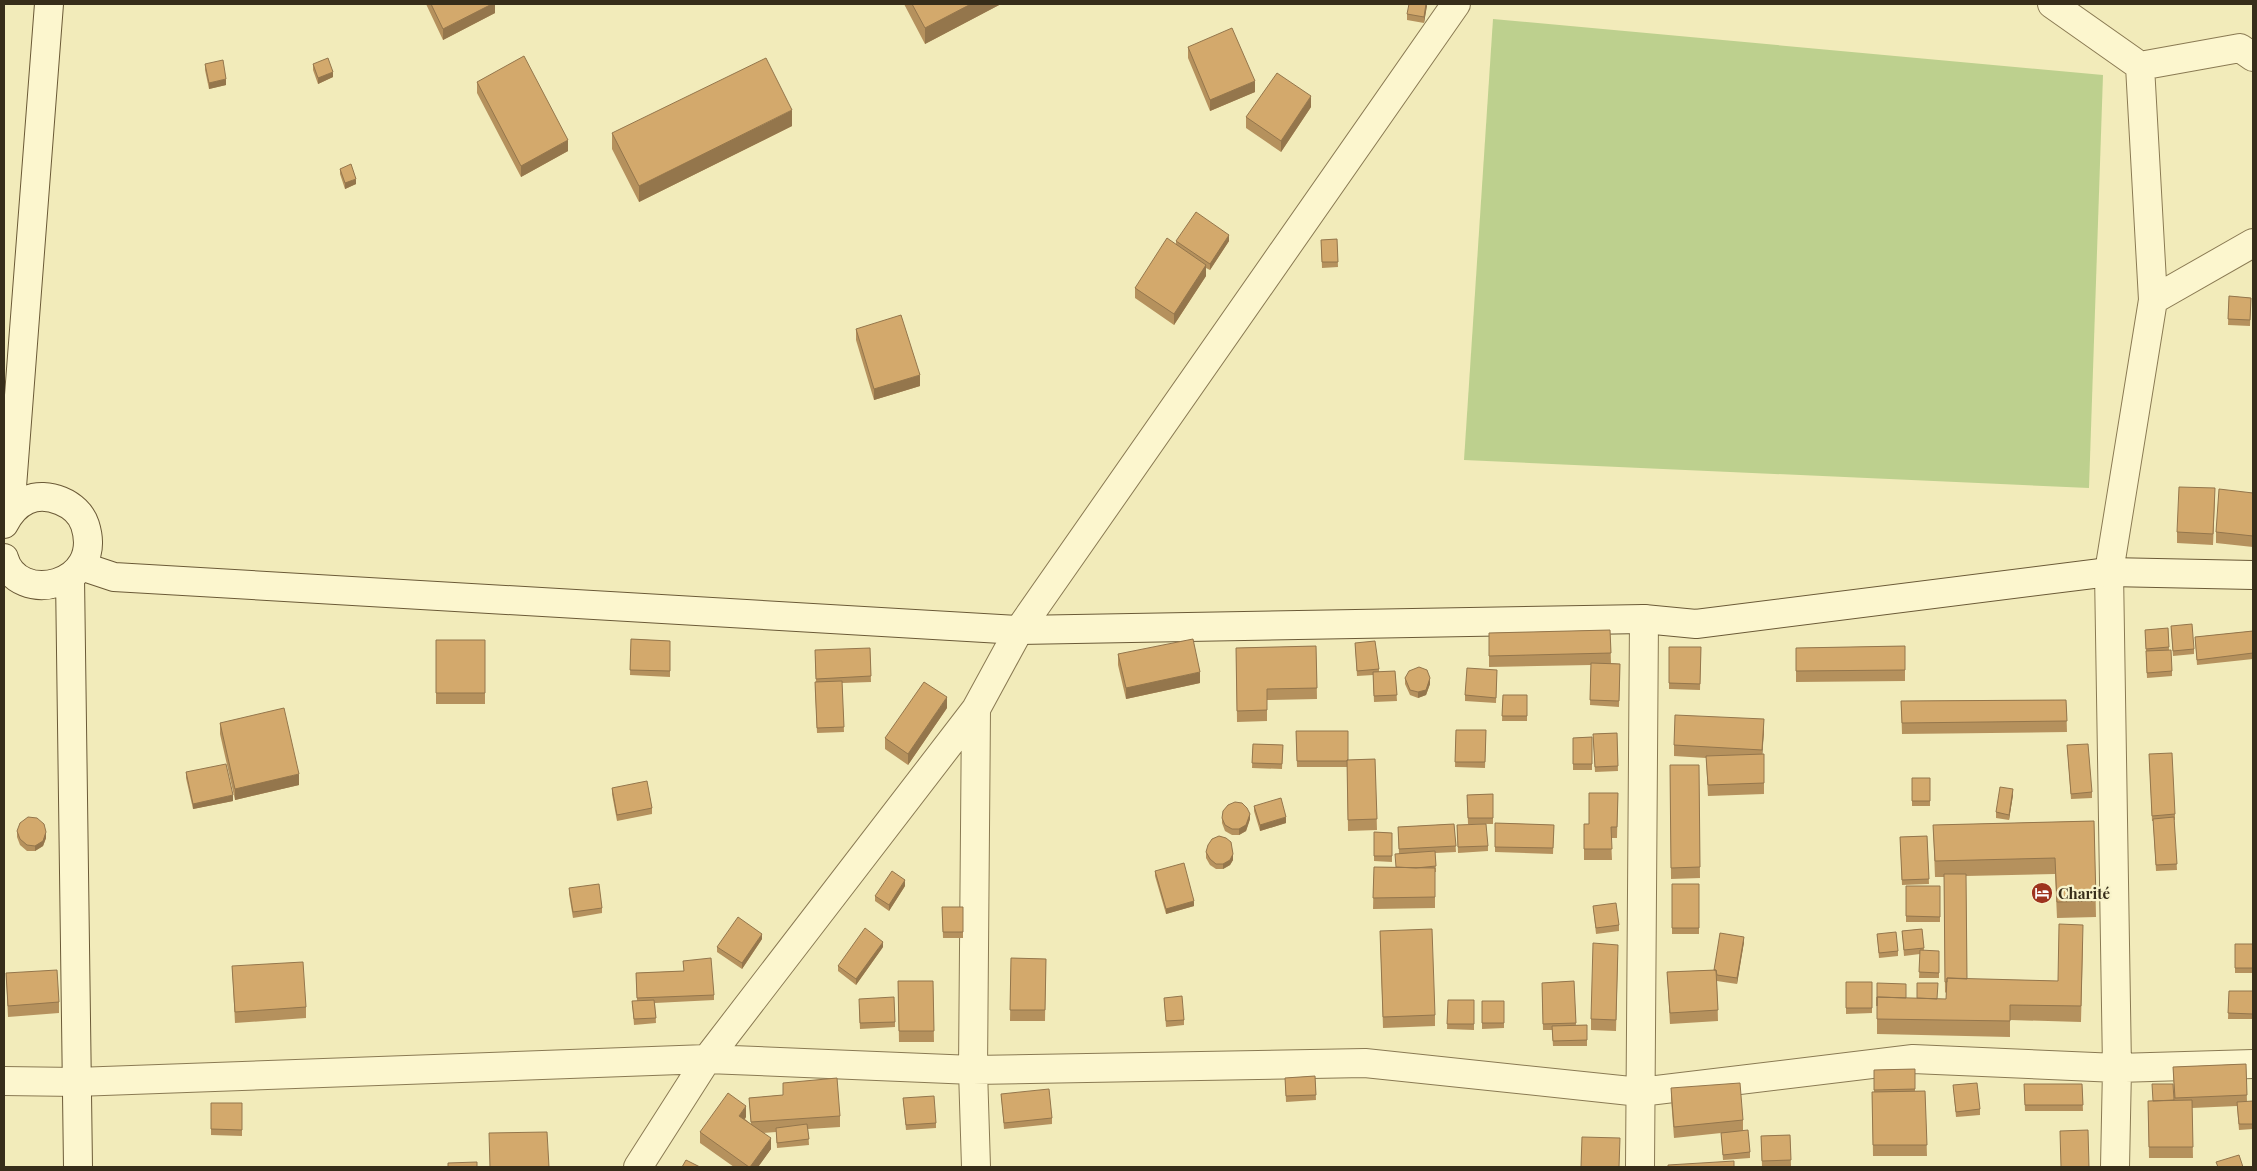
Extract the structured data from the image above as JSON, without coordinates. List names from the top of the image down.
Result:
{
  "places": {
    "hotel": ["Charité"]
  }
}
